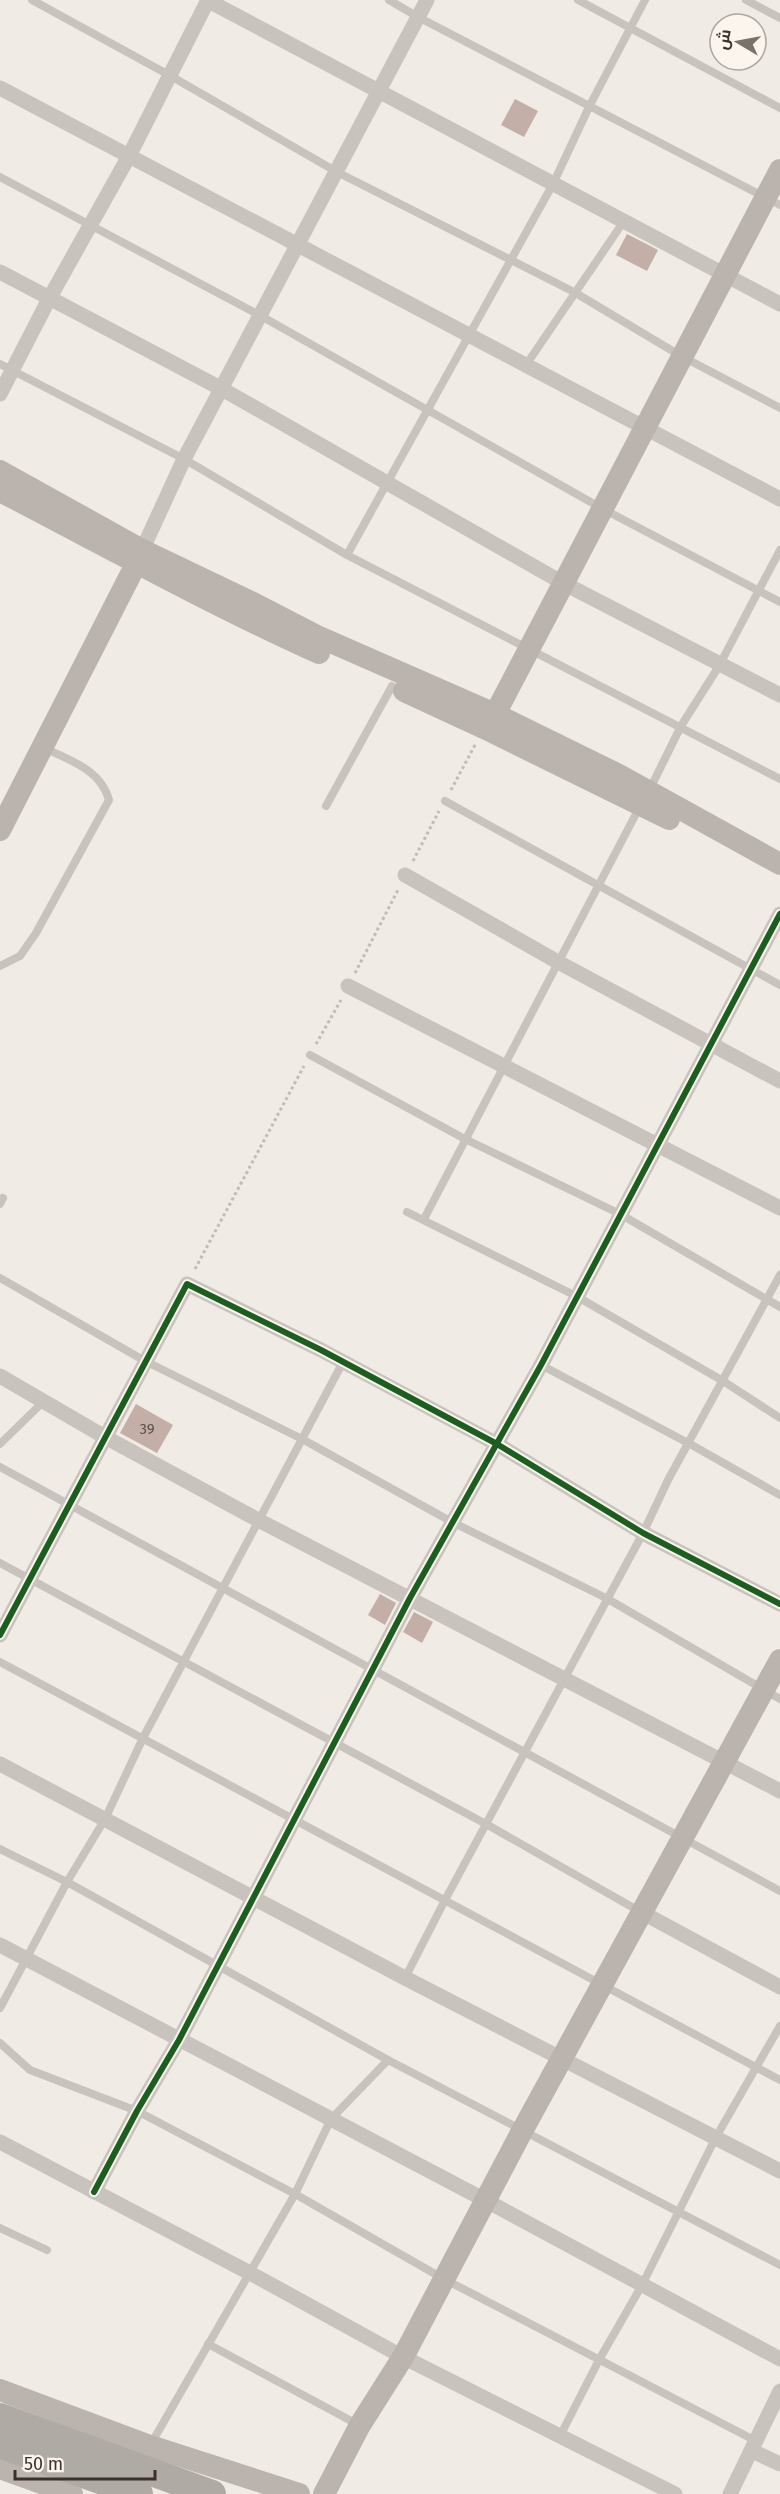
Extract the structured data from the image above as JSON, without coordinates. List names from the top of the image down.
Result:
{
  "house_numbers": ["39"],
  "scale_bar": "50 m",
  "north": "left"
}
